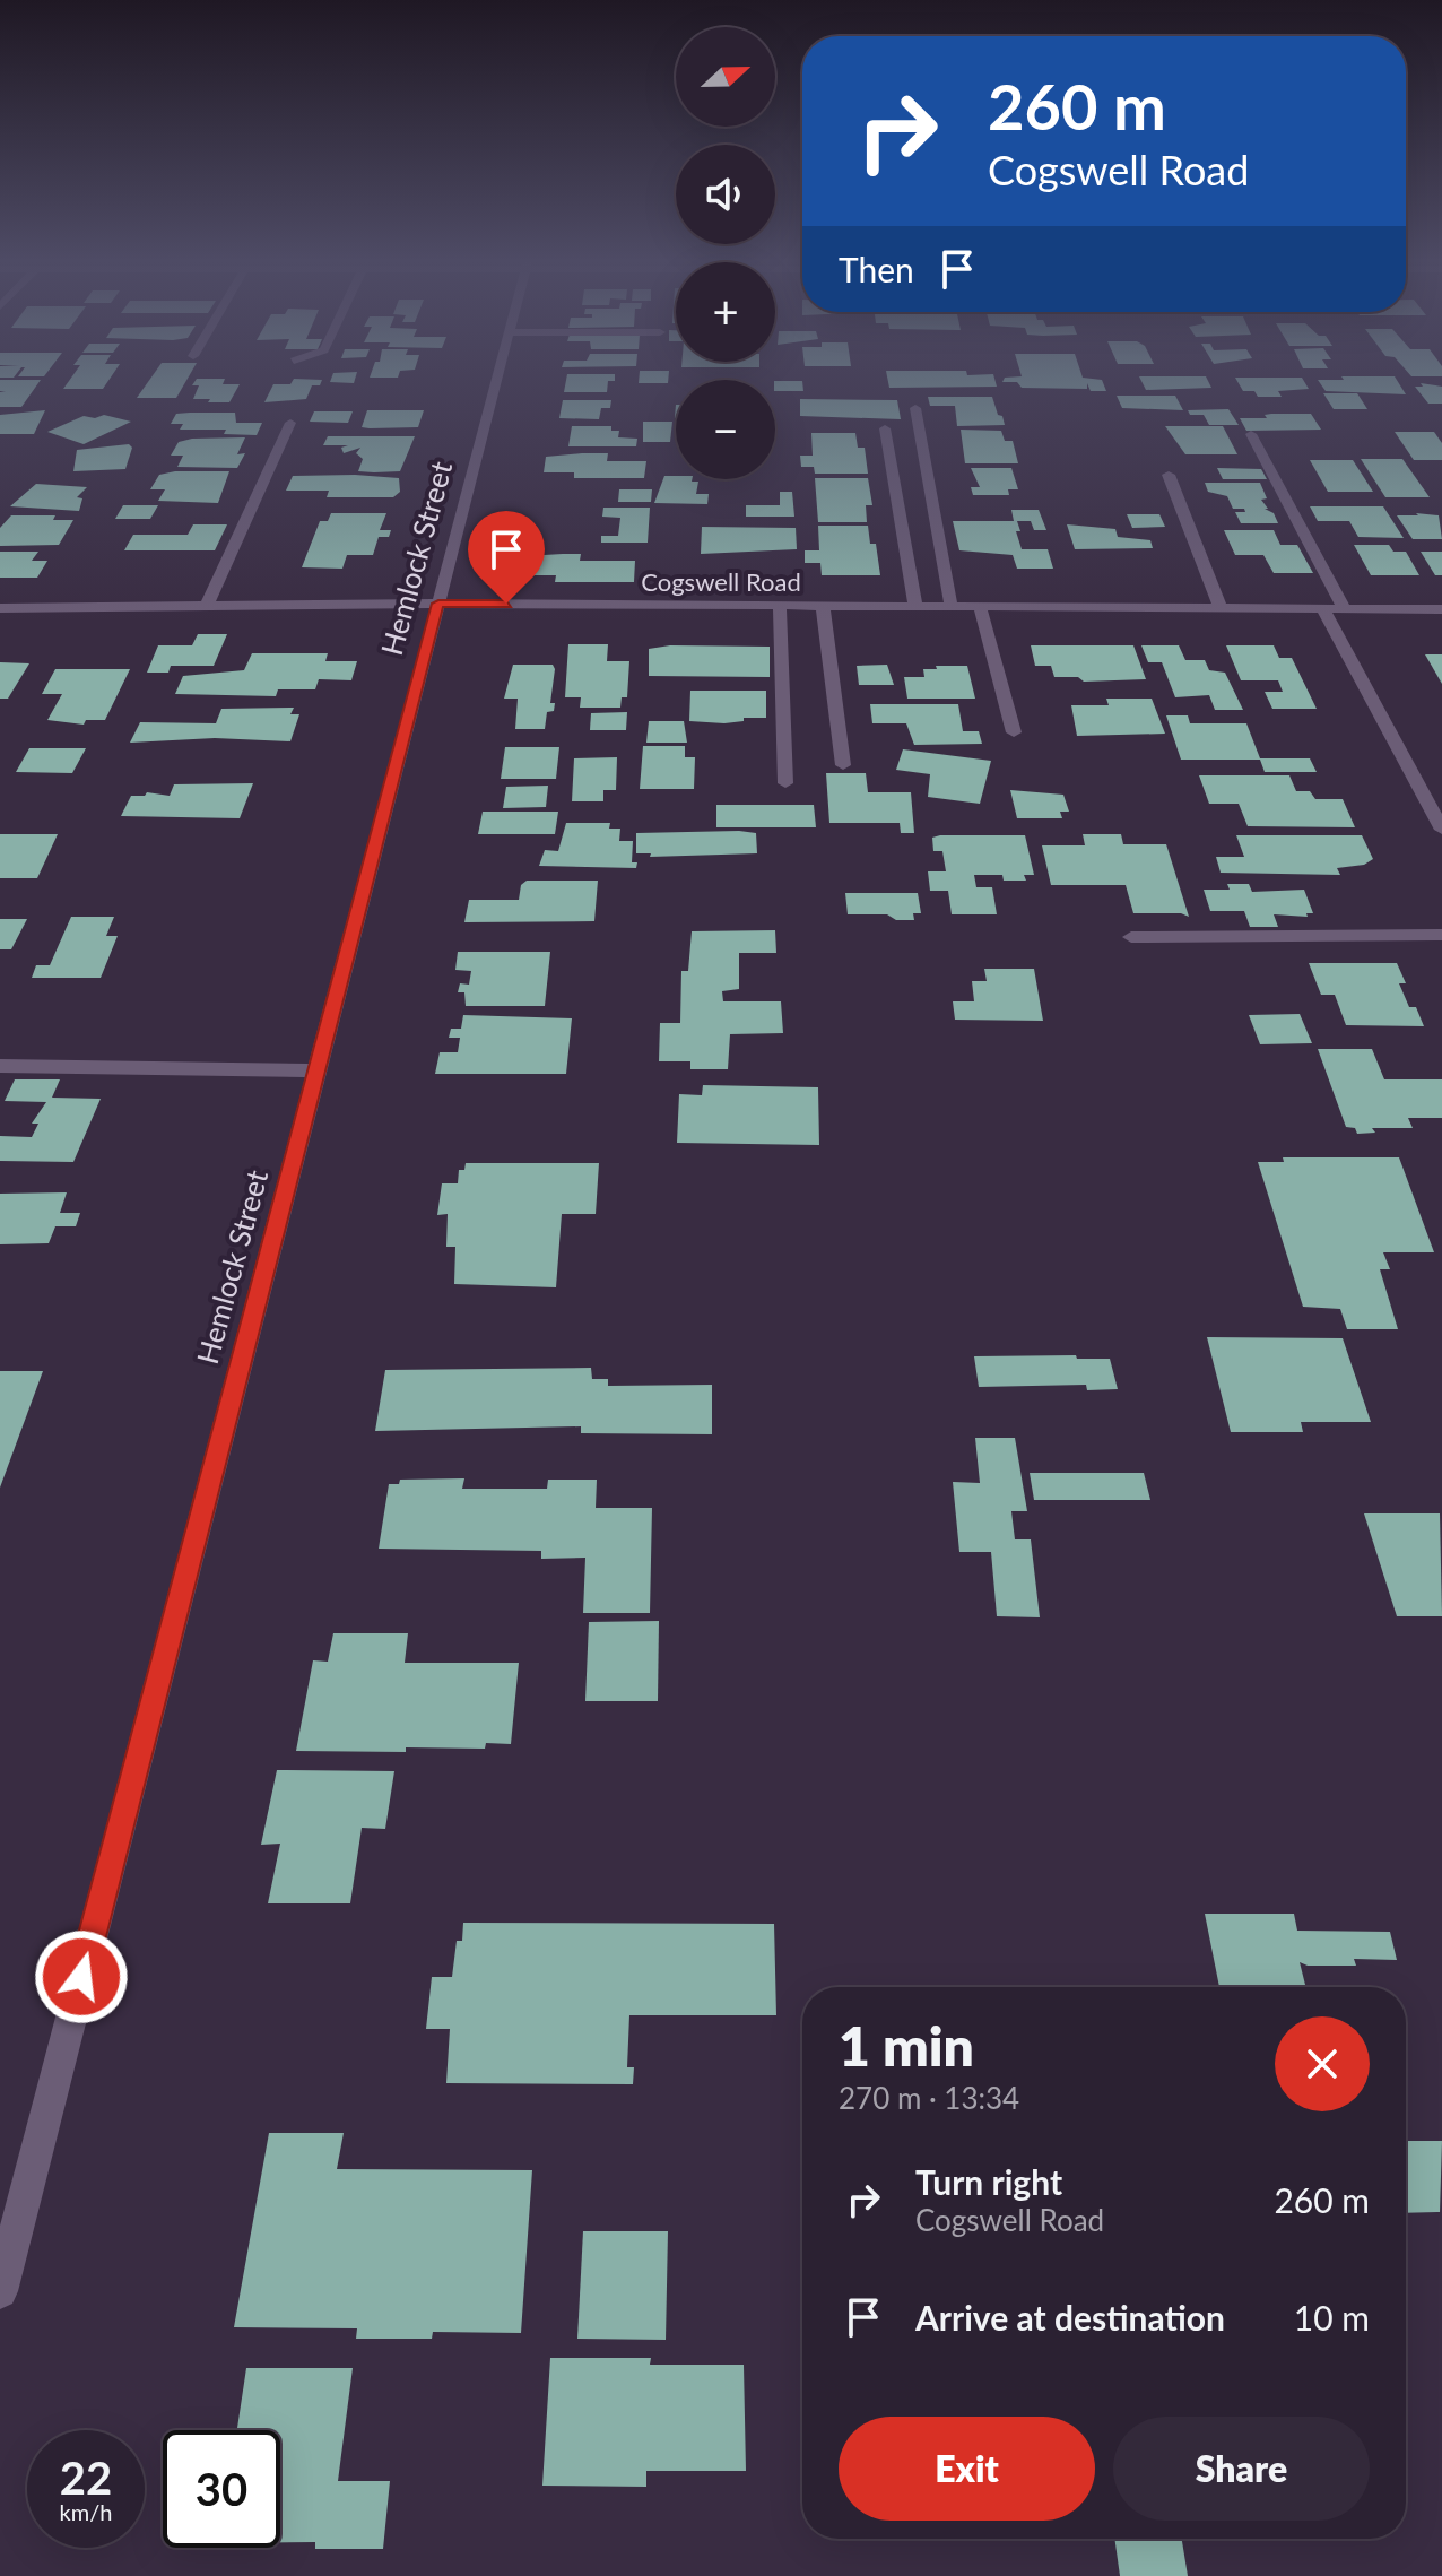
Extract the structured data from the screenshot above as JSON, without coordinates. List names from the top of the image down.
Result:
{
  "streets": {
    "street": ["Hemlock Street", "Cogswell Road"]
  },
  "crossings": [
    ["Hemlock Street", "Cogswell Road"]
  ],
  "north": "right",
  "page": {
    "map_buttons": ["+", "−"],
    "turn": ["260 m", "Cogswell Road"],
    "then": "Then",
    "heading": ["1 min", "270 m · 13:34"],
    "list": [
      {
        "name": "Turn right",
        "note": "Cogswell Road",
        "value": "260 m"
      },
      {
        "name": "Arrive at destination",
        "value": "10 m"
      }
    ],
    "buttons": ["Exit", "Share"],
    "speed": "22 km/h",
    "limit": "30"
  }
}
